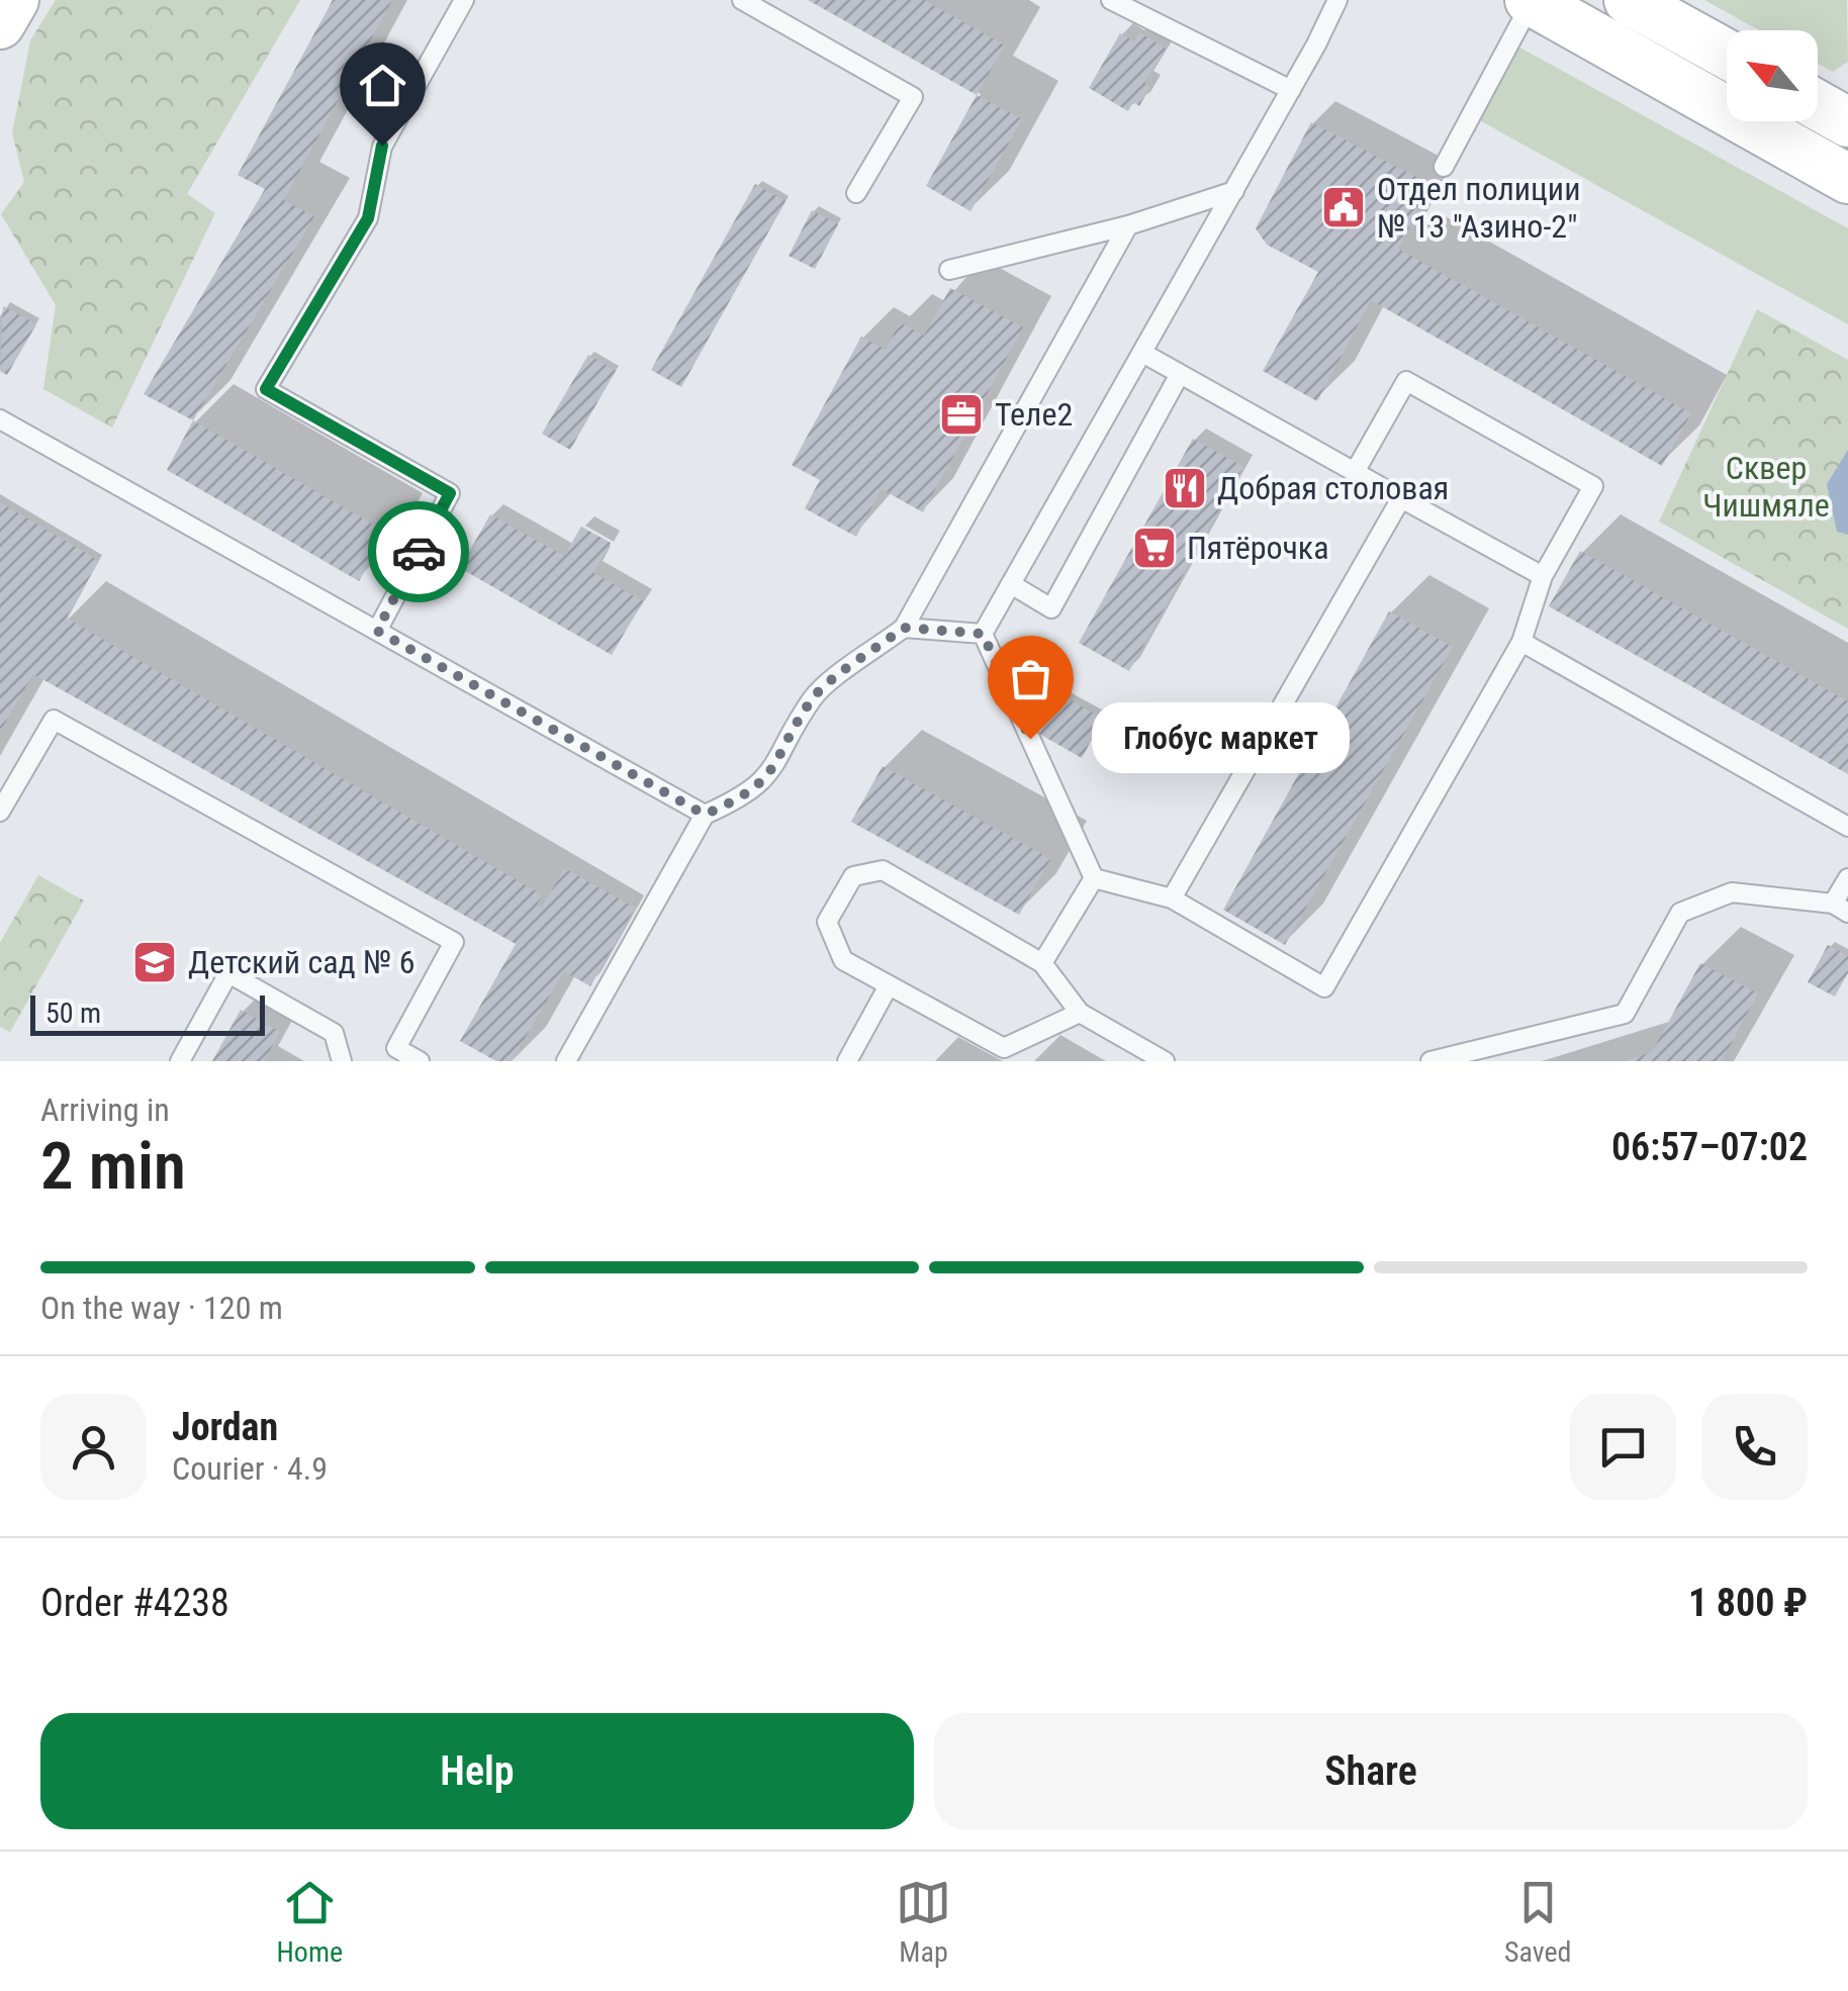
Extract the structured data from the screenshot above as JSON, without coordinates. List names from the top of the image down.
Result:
{
  "parks": ["Сквер Чишмяле"],
  "places": {
    "public building": ["Отдел полиции № 13 \"Азино-2\""],
    "office": ["Теле2"],
    "restaurant": ["Добрая столовая"],
    "supermarket": ["Пятёрочка"],
    "other": ["Глобус маркет"],
    "school or university": ["Детский сад № 6"]
  },
  "scale_bar": "50 m",
  "north": "top left",
  "page": {
    "bubble": "Глобус маркет",
    "scale": "50 m",
    "heading": ["2 min", "Arriving in", "06:57–07:02"],
    "panel": [
      "Jordan",
      "Courier · 4.9",
      "Order #4238",
      "1 800 ₽"
    ],
    "bar": "On the way · 120 m",
    "buttons": ["Help", "Share"],
    "tabs": ["Home", "Map", "Saved"]
  }
}
